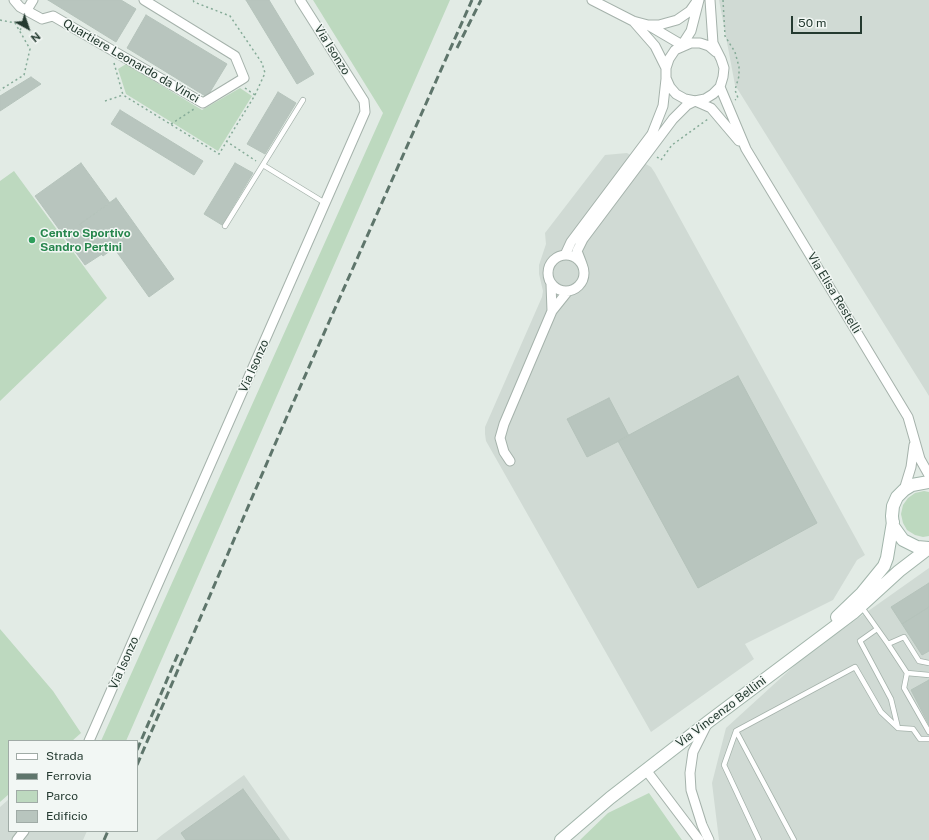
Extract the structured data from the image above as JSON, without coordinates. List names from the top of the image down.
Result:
{
  "streets": {
    "street": [
      "Via Isonzo",
      "Quartiere Leonardo da Vinci",
      "Via Elisa Restelli",
      "Via Vincenzo Bellini"
    ]
  },
  "crossings": [
    ["Via Elisa Restelli", "Via Vincenzo Bellini"]
  ],
  "places": ["Centro Sportivo Sandro Pertini"],
  "legend": [
    "Strada",
    "Ferrovia",
    "Parco",
    "Edificio"
  ],
  "scale_bar": "50 m",
  "north": "bottom right"
}
